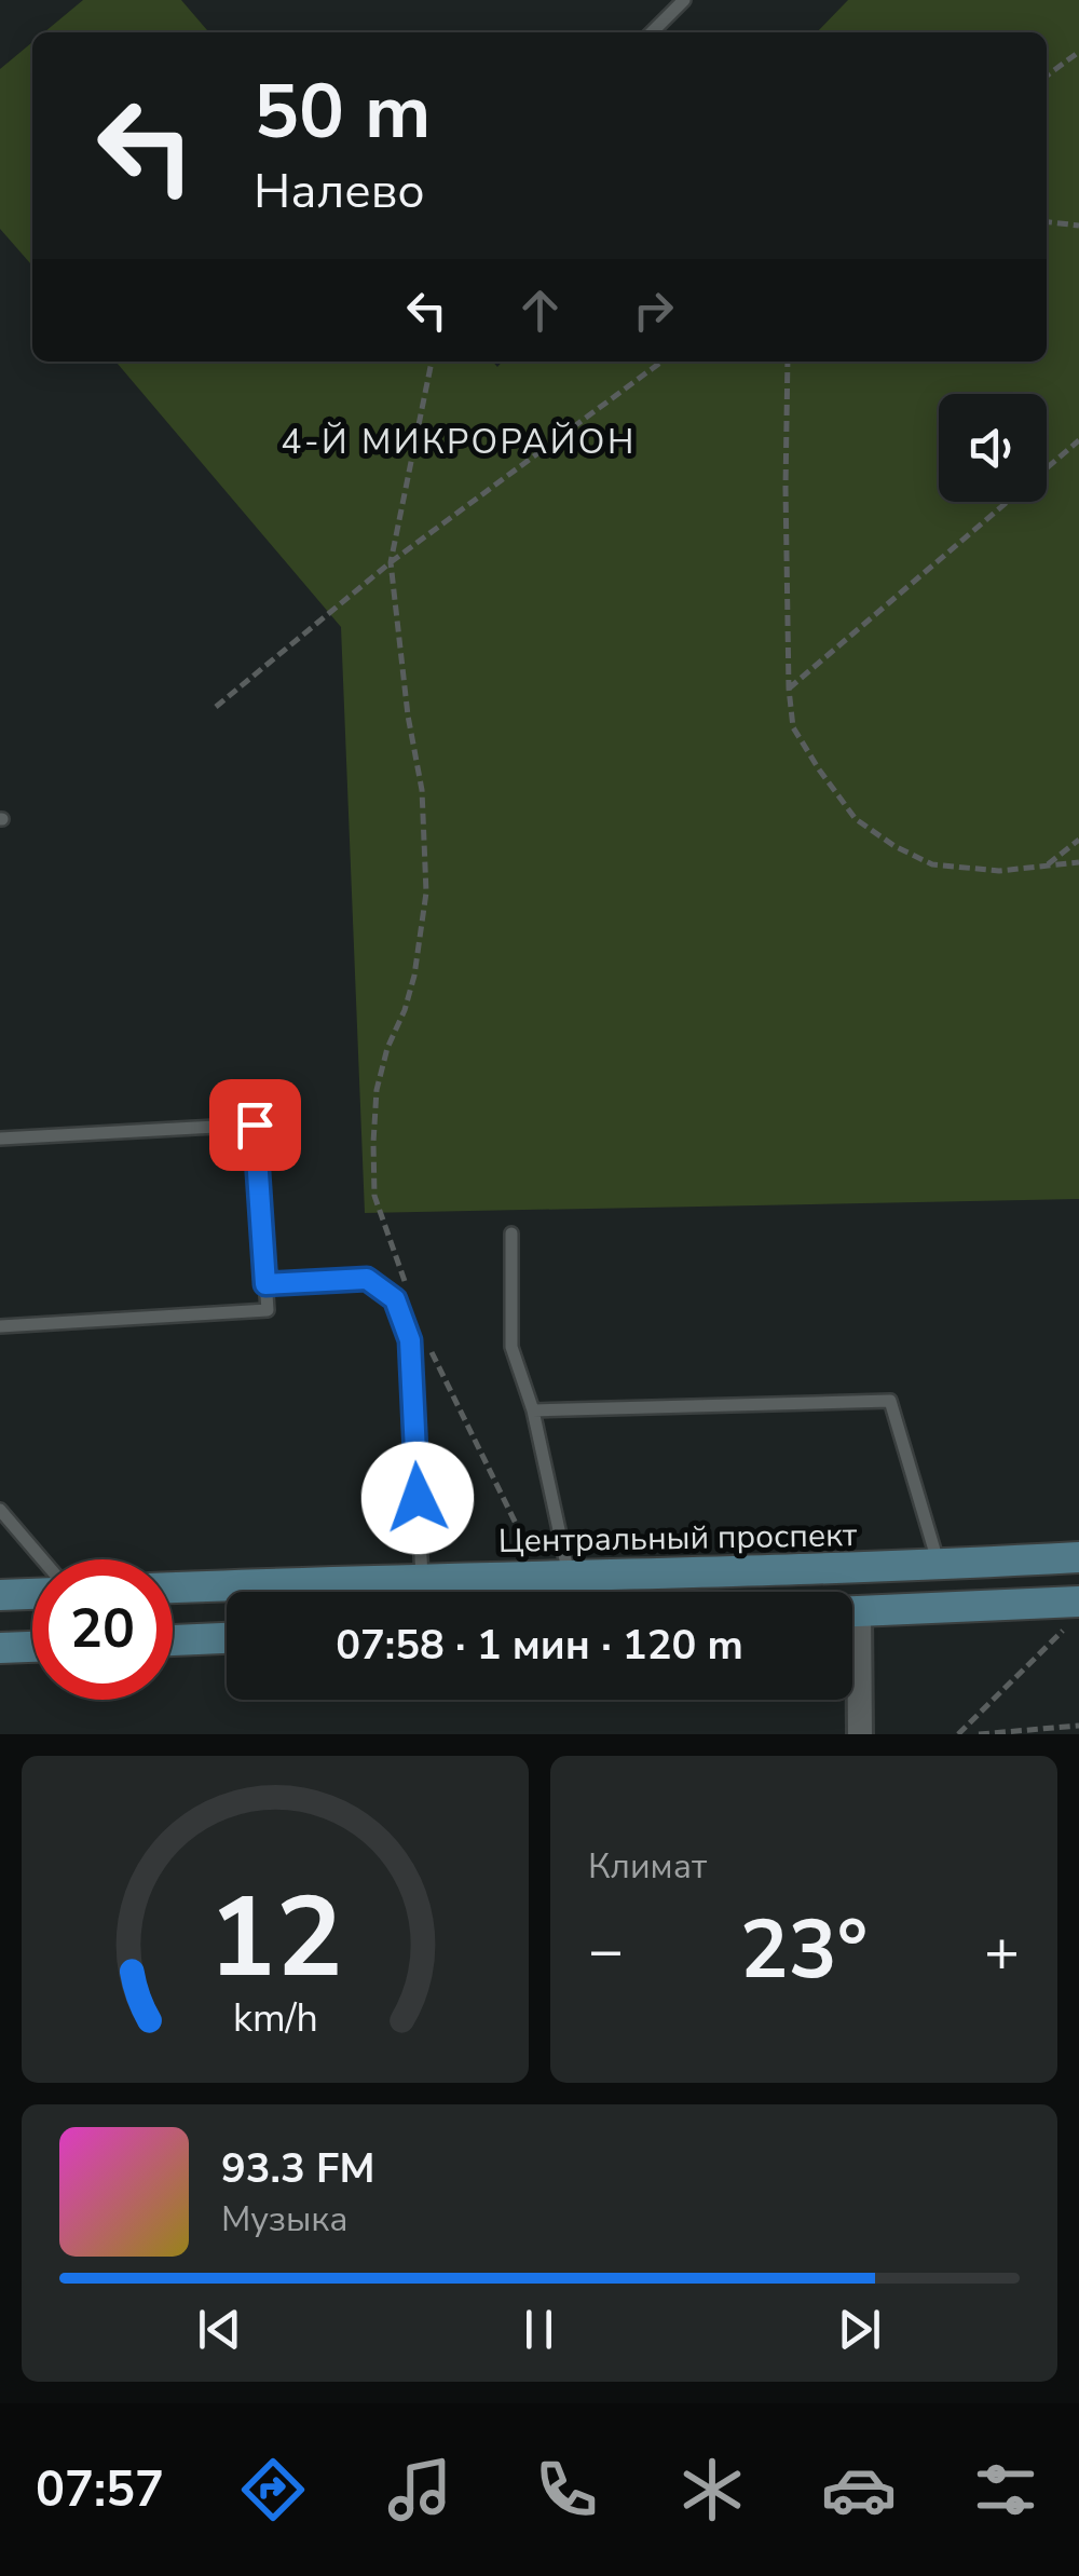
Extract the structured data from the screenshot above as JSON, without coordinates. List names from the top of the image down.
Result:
{
  "streets": {
    "main road": ["Центральный проспект"]
  },
  "districts": ["4-Й МИКРОРАЙОН"],
  "page": {
    "turn": ["50 m", "Налево"],
    "limit": "20",
    "trip": "07:58 · 1 мин · 120 m",
    "tile": "Климат",
    "heat": ["−", "23°", "+"],
    "song": ["93.3 FM", "Музыка"],
    "tabs": "07:57",
    "gauge": ["12", "km/h"]
  }
}
